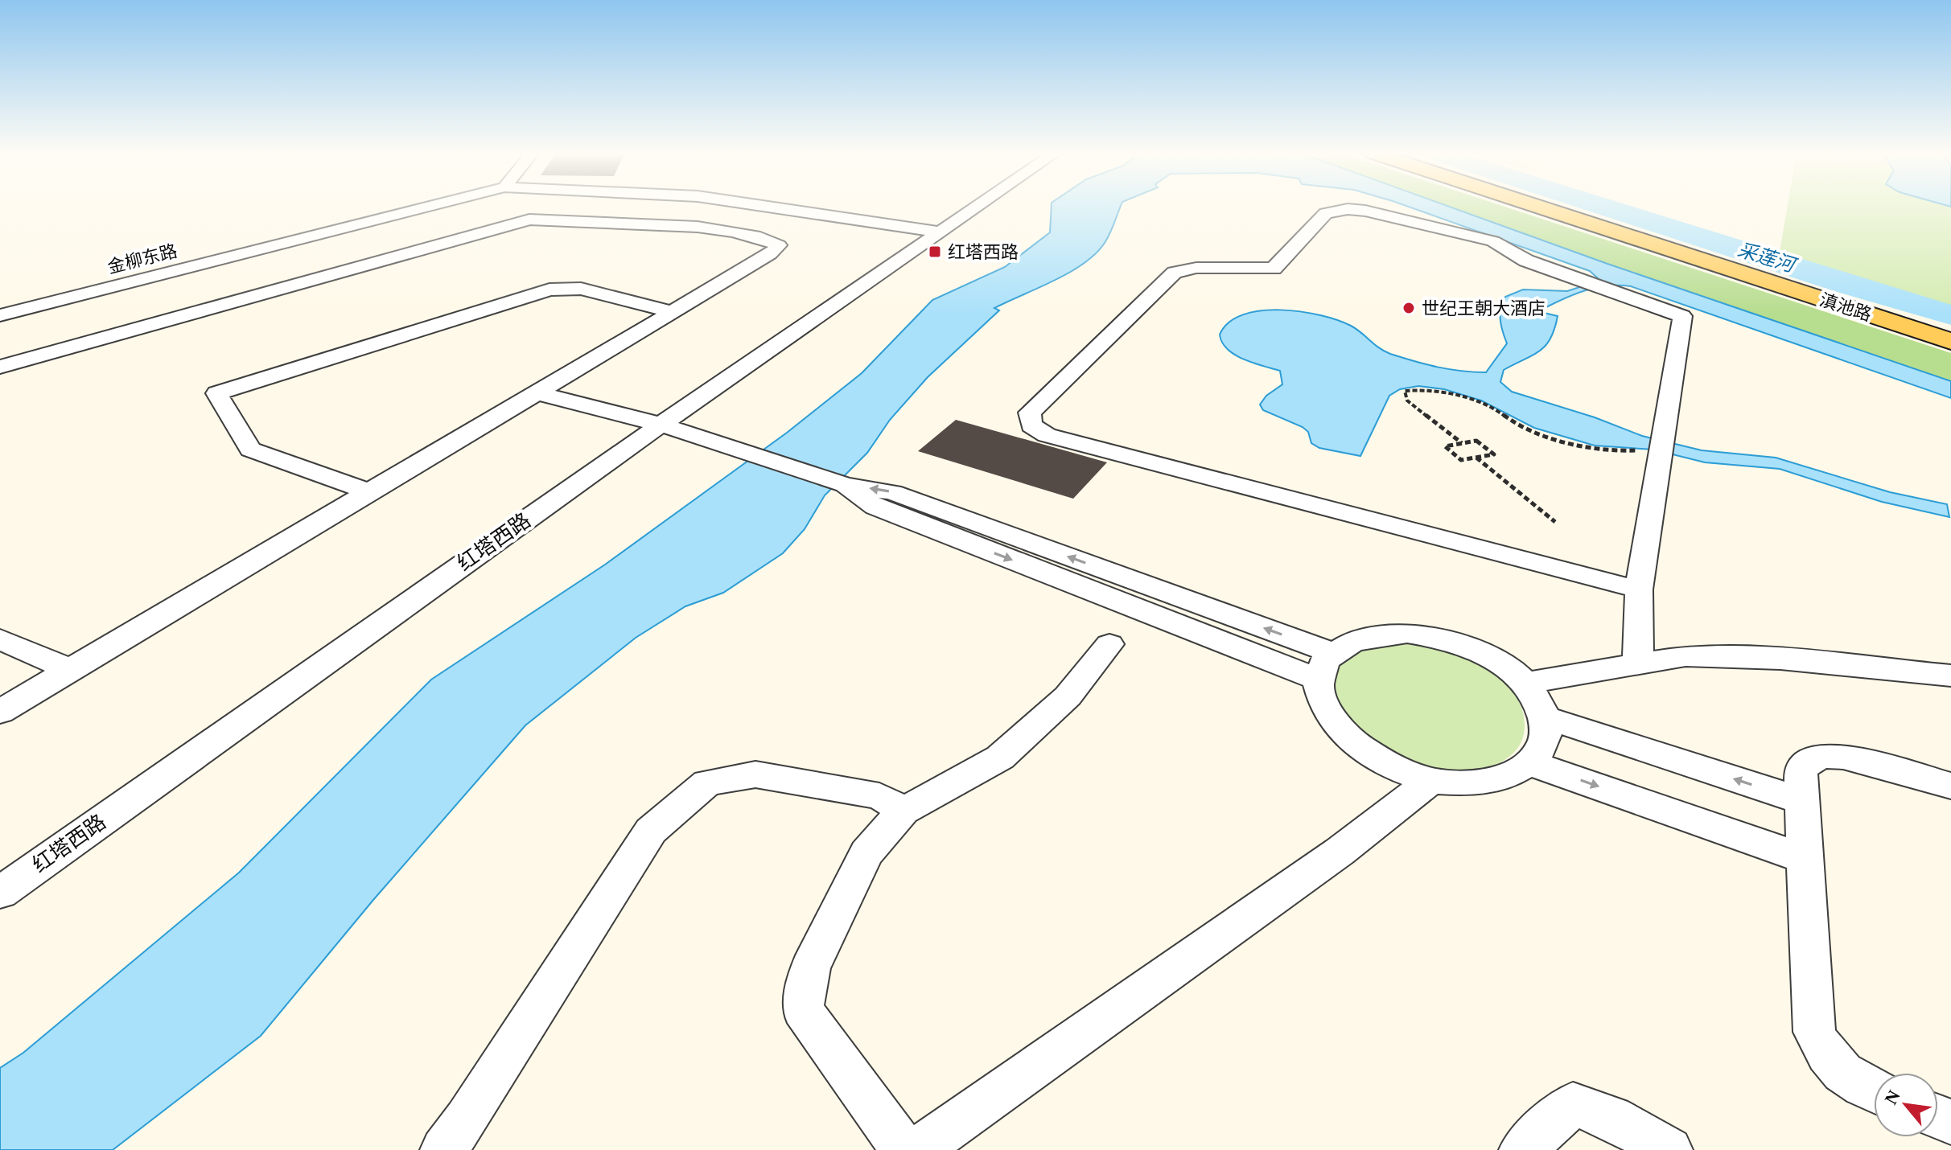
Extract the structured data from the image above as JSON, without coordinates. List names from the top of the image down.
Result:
{
  "streets": {
    "main road": ["滇池路"],
    "street": ["金柳东路", "红塔西路"]
  },
  "crossings": [
    ["金柳东路", "红塔西路"]
  ],
  "water": ["采莲河"],
  "places": {
    "transit": ["红塔西路"],
    "other": ["世纪王朝大酒店"]
  },
  "north": "top left"
}
